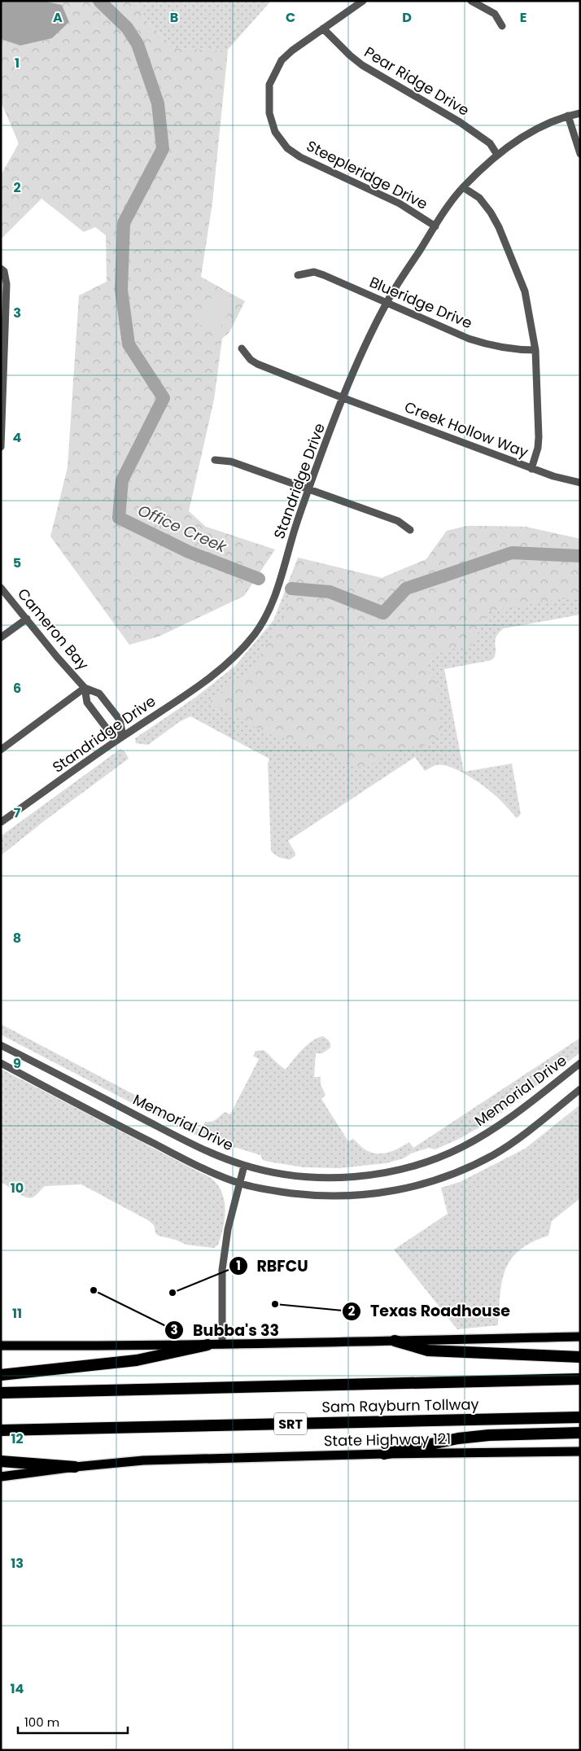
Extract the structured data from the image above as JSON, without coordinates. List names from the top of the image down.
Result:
{
  "streets": {
    "highway": ["Sam Rayburn Tollway", "SRT"],
    "main road": ["State Highway 121"],
    "street": [
      "Pear Ridge Drive",
      "Steepleridge Drive",
      "Blueridge Drive",
      "Creek Hollow Way",
      "Standridge Drive",
      "Cameron Bay",
      "Memorial Drive"
    ]
  },
  "crossings": [
    ["Pear Ridge Drive", "Steepleridge Drive"],
    ["Pear Ridge Drive", "Standridge Drive"],
    ["Steepleridge Drive", "Standridge Drive"],
    ["Blueridge Drive", "Standridge Drive"],
    ["Creek Hollow Way", "Standridge Drive"],
    ["Standridge Drive", "Cameron Bay"]
  ],
  "water": ["Office Creek"],
  "places": ["Bubba's 33", "RBFCU", "Texas Roadhouse"],
  "scale_bar": "100 m",
  "grid": {
    "columns": [
      "A",
      "B",
      "C",
      "D",
      "E"
    ],
    "rows": [
      "1",
      "2",
      "3",
      "4",
      "5",
      "6",
      "7",
      "8",
      "9",
      "10",
      "11",
      "12",
      "13",
      "14"
    ]
  }
}
